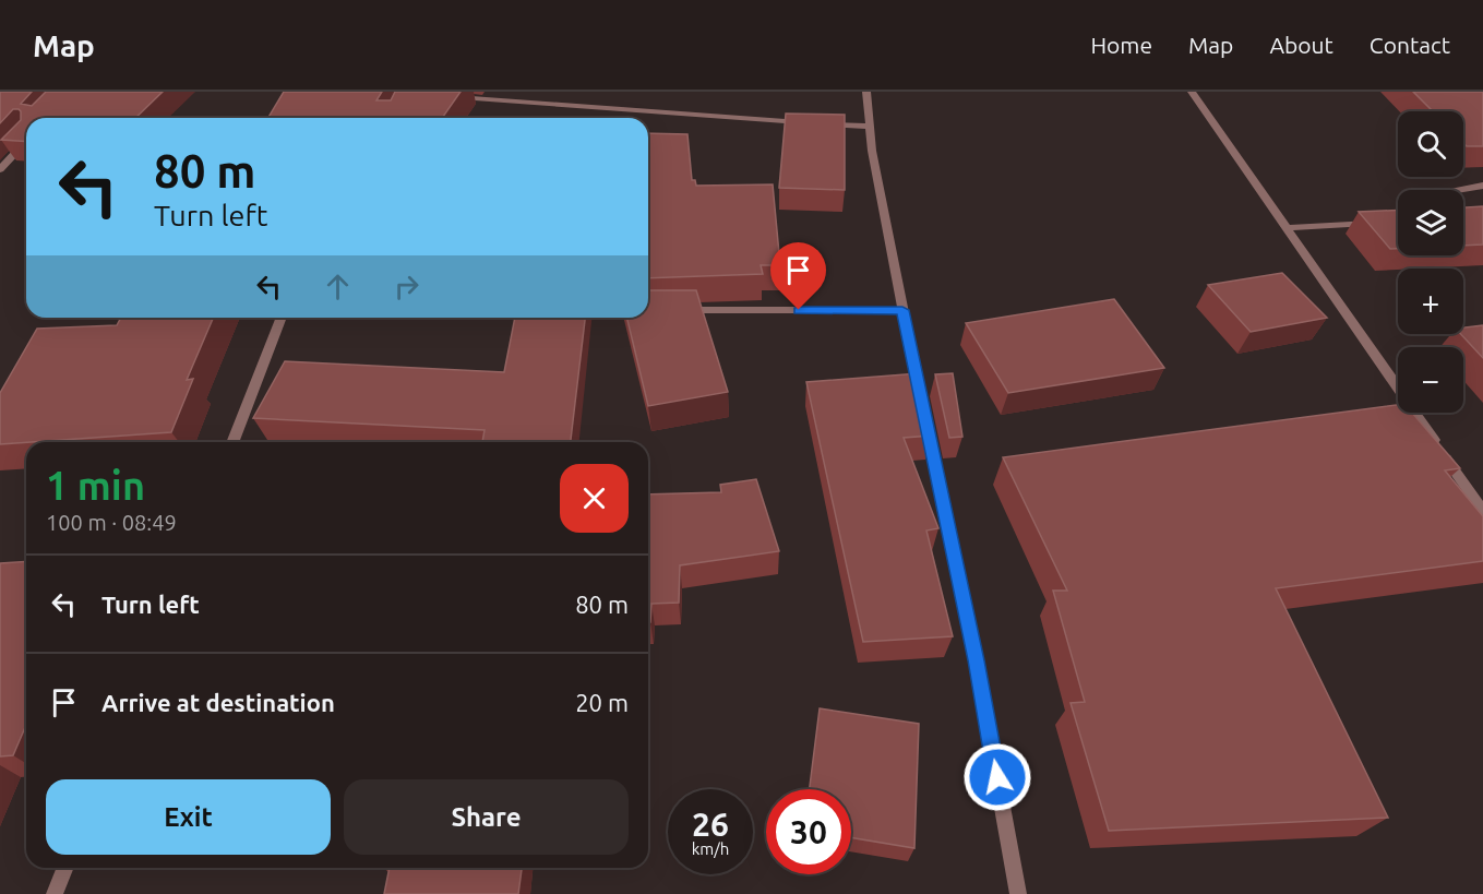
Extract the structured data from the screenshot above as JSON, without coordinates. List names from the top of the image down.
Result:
{
  "page": {
    "header": "Map",
    "nav": [
      "Home",
      "Map",
      "About",
      "Contact"
    ],
    "map_buttons": ["+", "−"],
    "turn": ["80 m", "Turn left"],
    "heading": ["1 min", "100 m · 08:49"],
    "list": [
      {
        "name": "Turn left",
        "value": "80 m"
      },
      {
        "name": "Arrive at destination",
        "value": "20 m"
      }
    ],
    "buttons": ["Exit", "Share"],
    "speed": "26 km/h",
    "limit": "30"
  }
}
